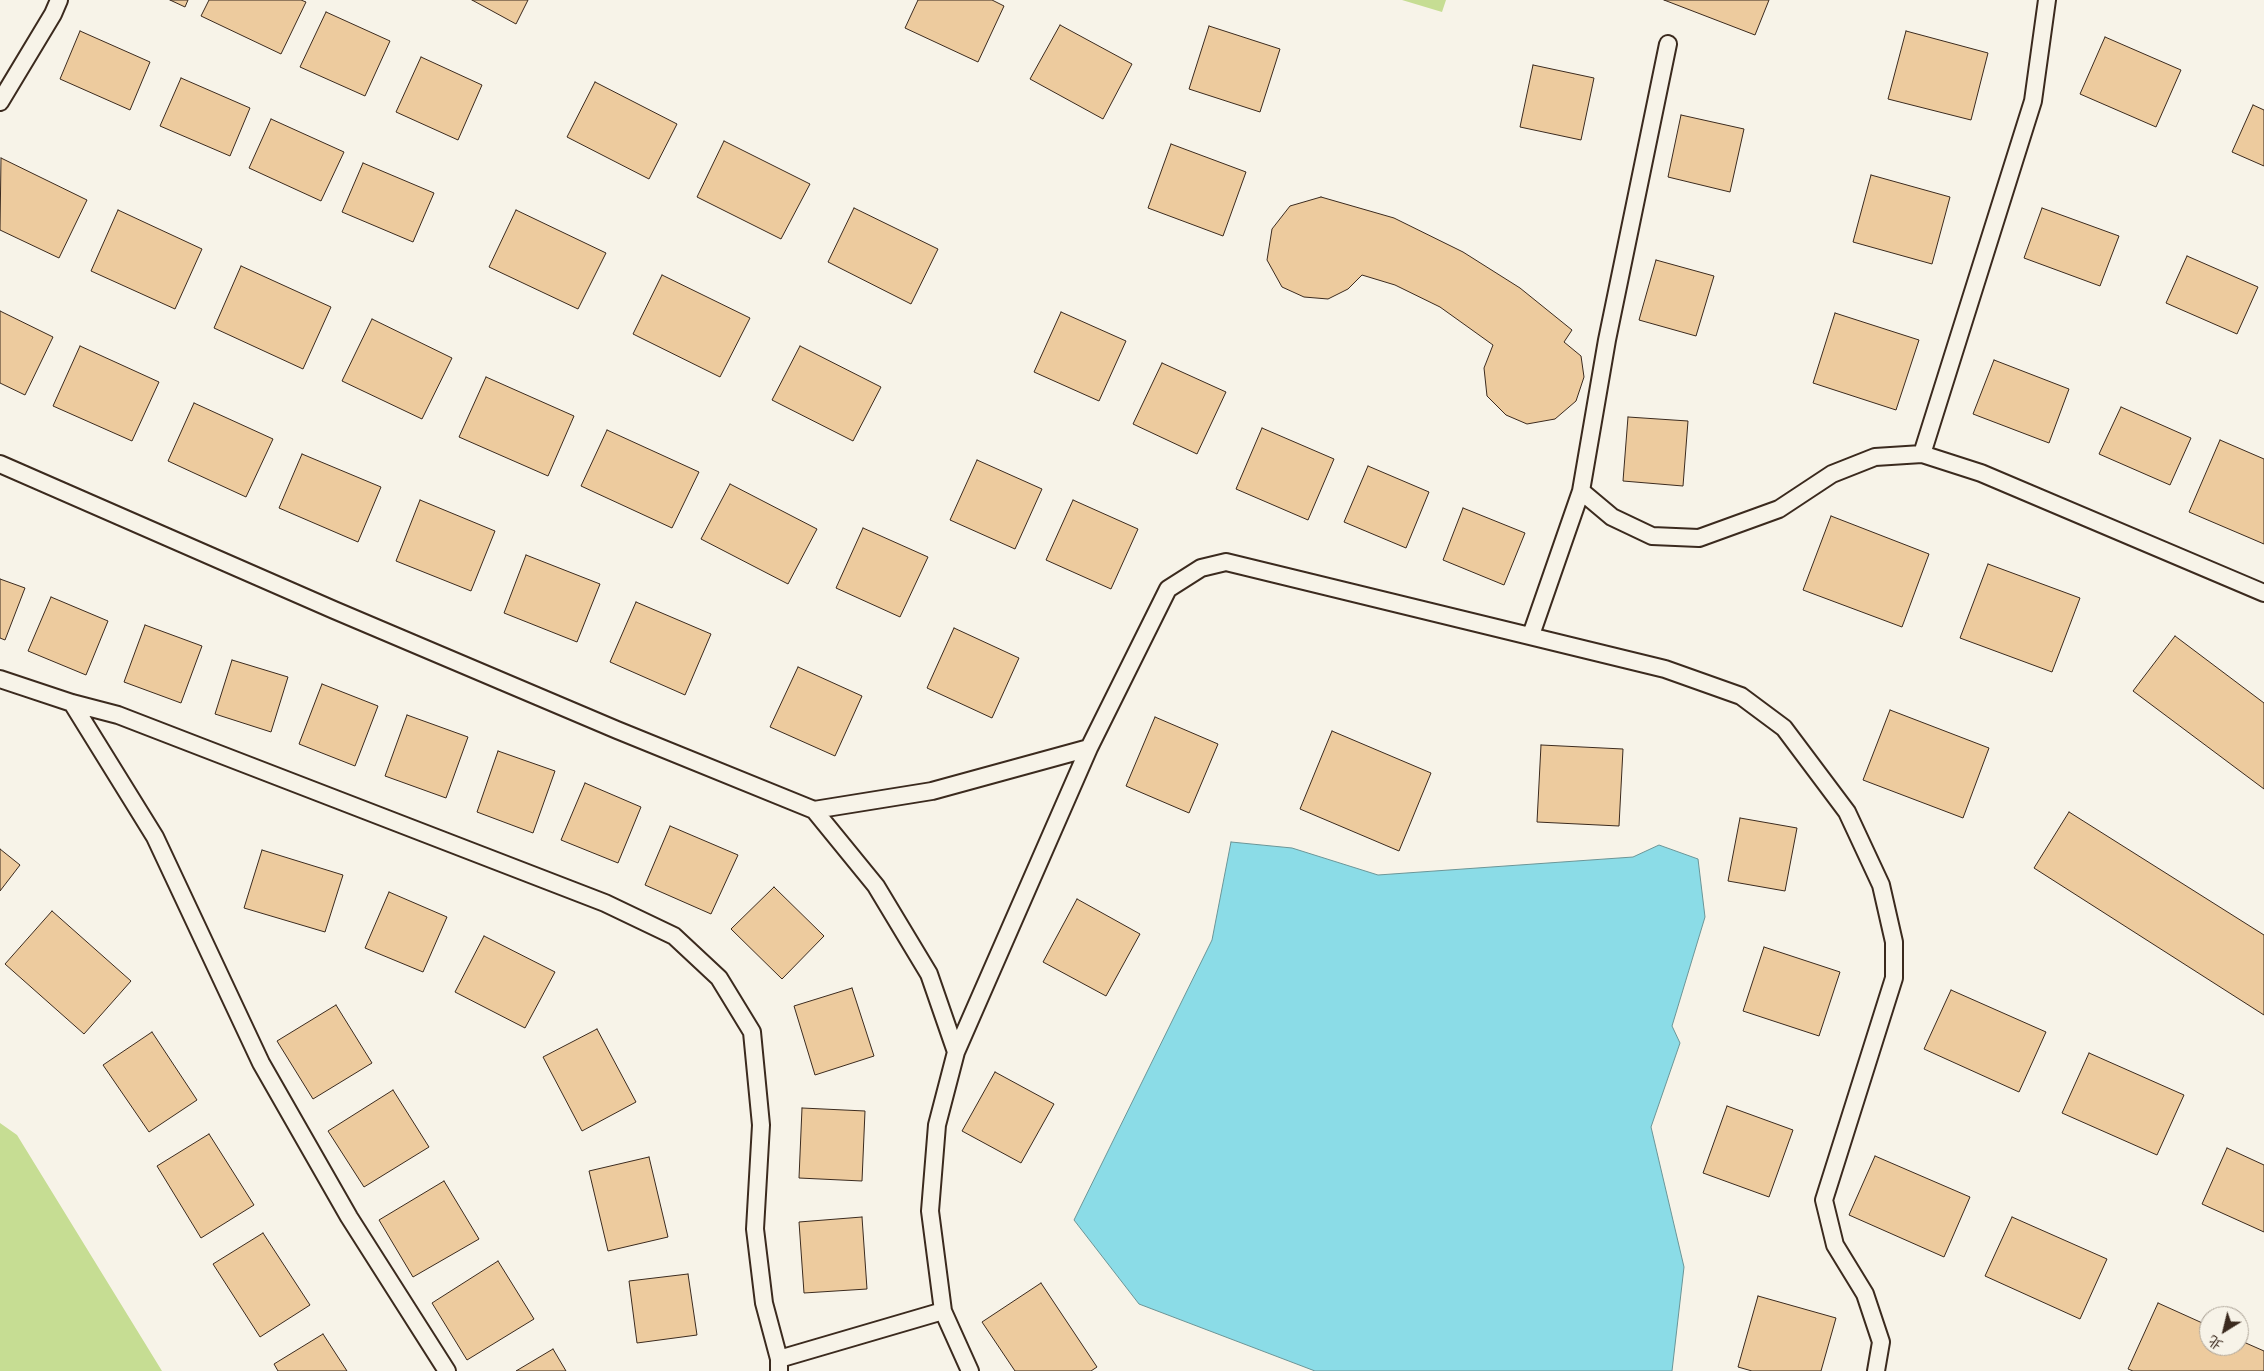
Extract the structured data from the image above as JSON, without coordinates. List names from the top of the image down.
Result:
{
  "north": "bottom left"
}
